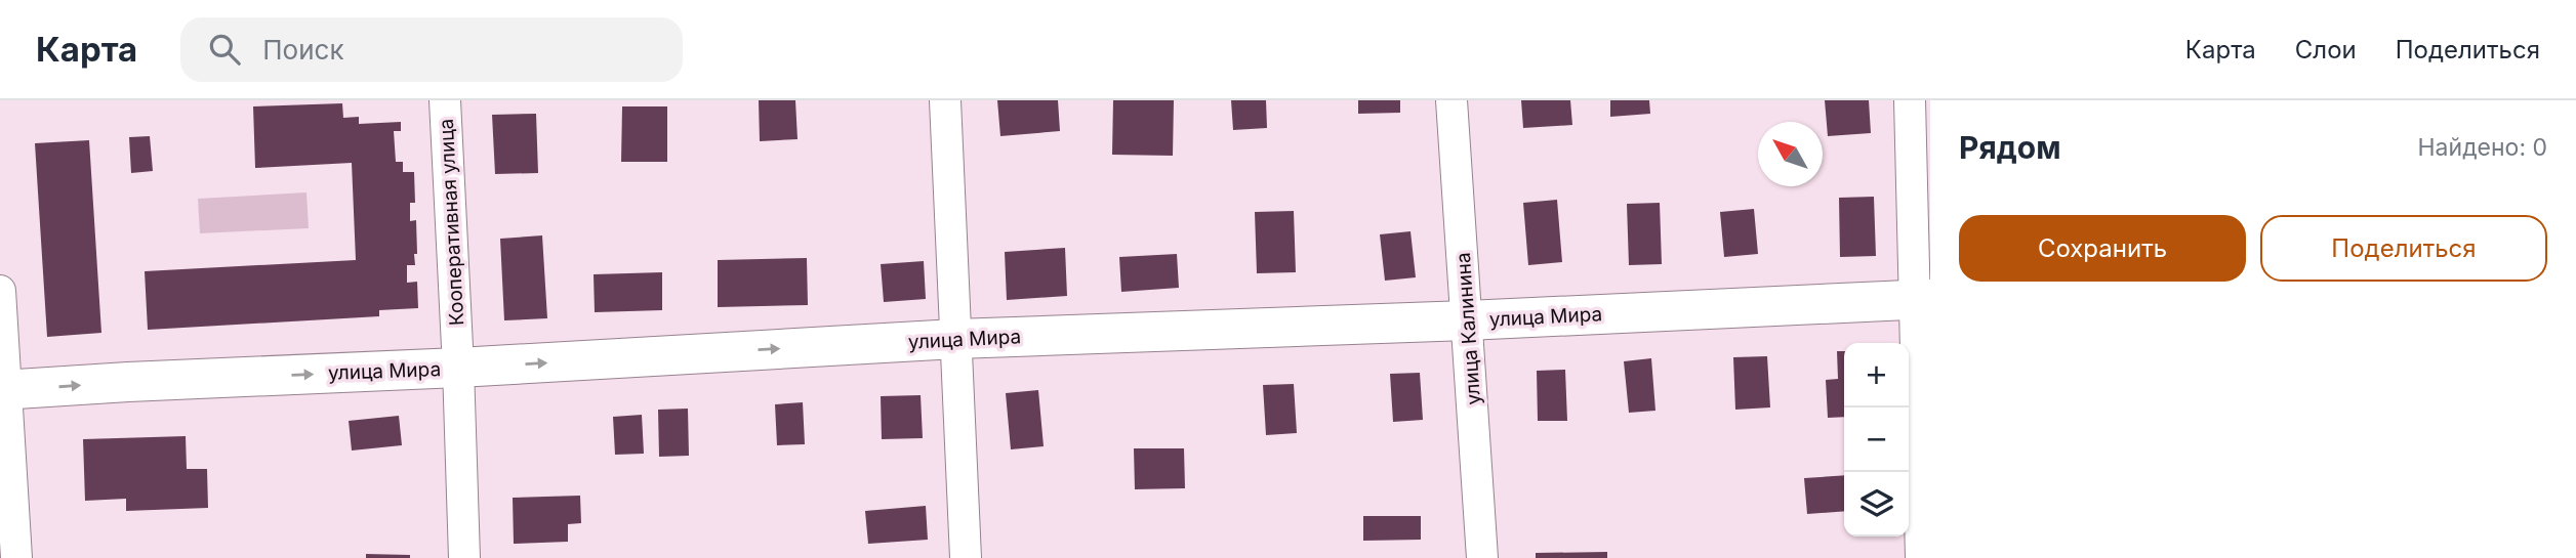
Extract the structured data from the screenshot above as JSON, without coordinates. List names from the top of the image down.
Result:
{
  "streets": {
    "main road": ["улица Мира"],
    "street": ["Кооперативная улица", "улица Калинина"]
  },
  "crossings": [
    ["Кооперативная улица", "улица Мира"],
    ["улица Мира", "улица Калинина"]
  ],
  "one_way": ["улица Мира"],
  "north": "top left",
  "page": {
    "header": "Карта",
    "search": "Поиск",
    "nav": ["Карта", "Слои", "Поделиться"],
    "heading": ["Рядом", "Найдено: 0"],
    "buttons": ["Сохранить", "Поделиться"],
    "map_buttons": ["+", "−"]
  }
}
